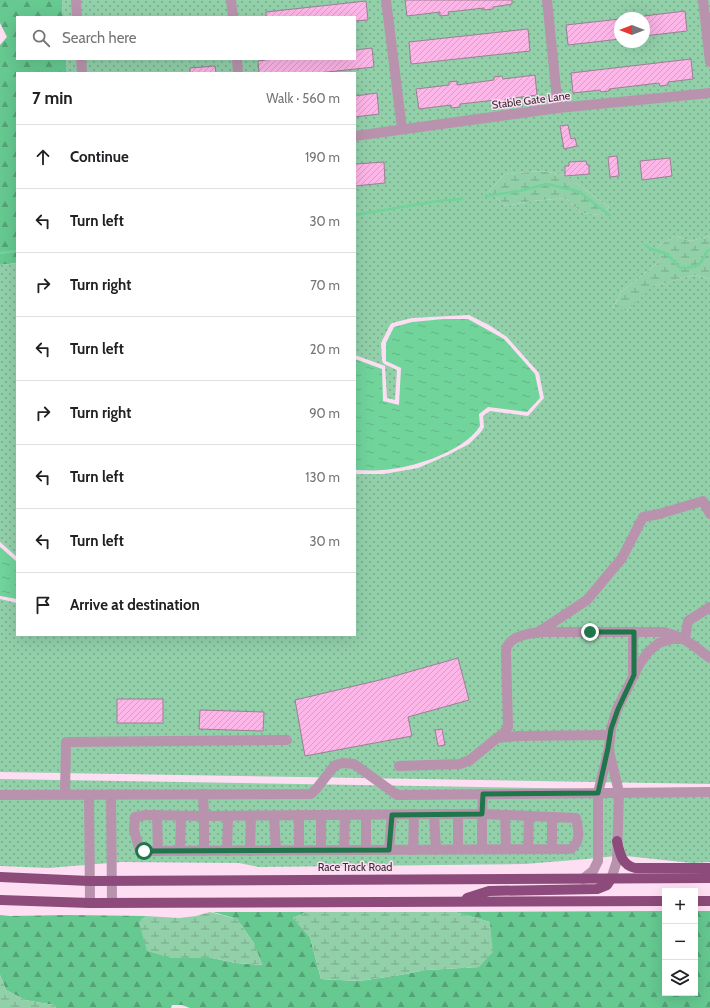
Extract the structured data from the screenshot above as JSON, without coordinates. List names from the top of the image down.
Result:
{
  "streets": {
    "main road": ["Race Track Road"],
    "lane": ["Stable Gate Lane"]
  },
  "north": "left",
  "page": {
    "search": "Search here",
    "heading": ["7 min", "Walk · 560 m"],
    "list": [
      ["Continue", "190 m"],
      ["Turn left", "30 m"],
      ["Turn right", "70 m"],
      ["Turn left", "20 m"],
      ["Turn right", "90 m"],
      ["Turn left", "130 m"],
      ["Turn left", "30 m"],
      "Arrive at destination"
    ],
    "map_buttons": ["+", "−"]
  }
}
